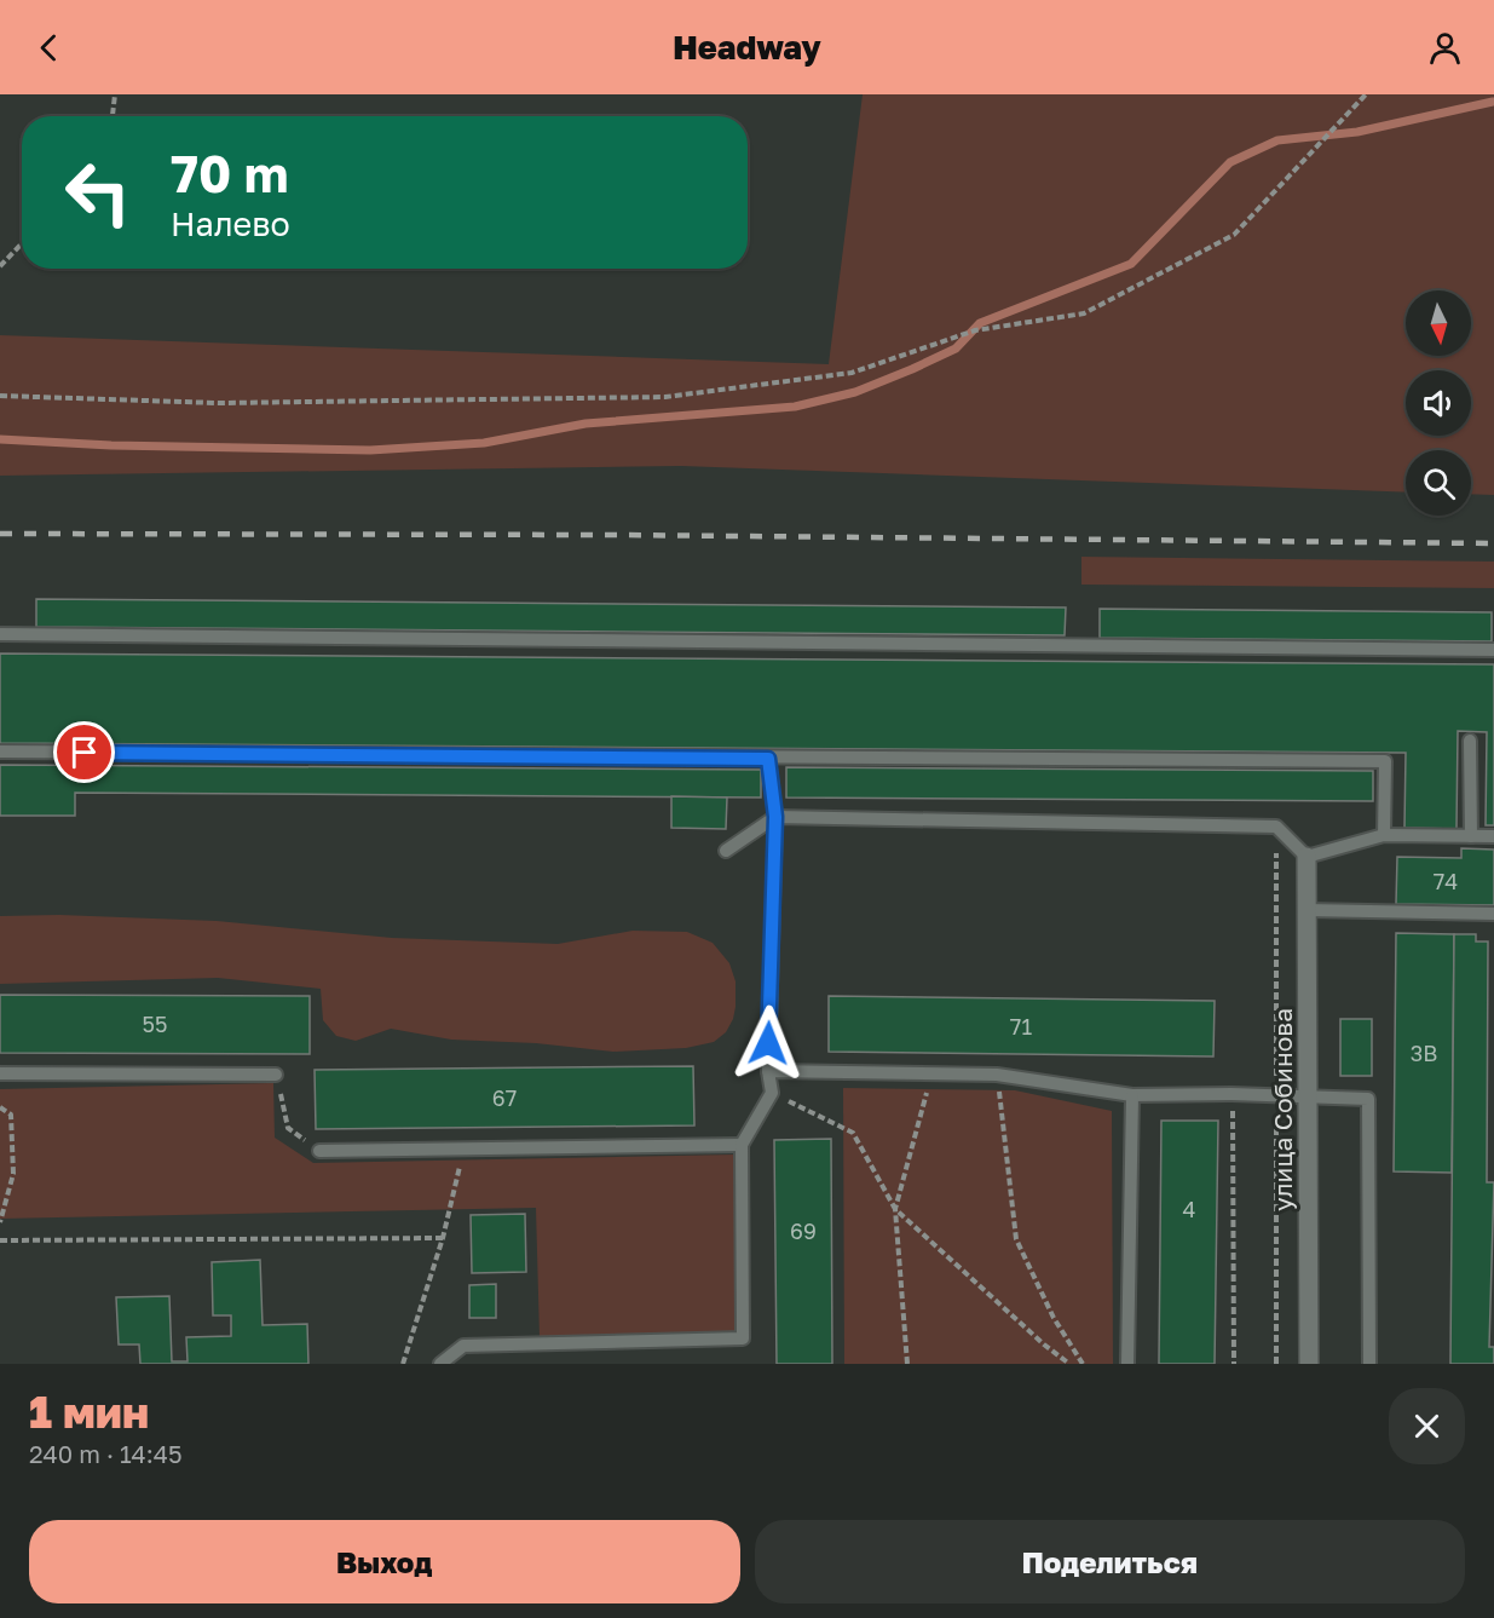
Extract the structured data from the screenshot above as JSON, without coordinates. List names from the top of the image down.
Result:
{
  "streets": {
    "street": ["улица Собинова"]
  },
  "house_numbers": [
    "74",
    "55",
    "71",
    "3В",
    "67",
    "4",
    "69"
  ],
  "north": "bottom",
  "page": {
    "header": "Headway",
    "turn": ["70 m", "Налево"],
    "heading": ["1 мин", "240 m · 14:45"],
    "buttons": ["Выход", "Поделиться"]
  }
}
